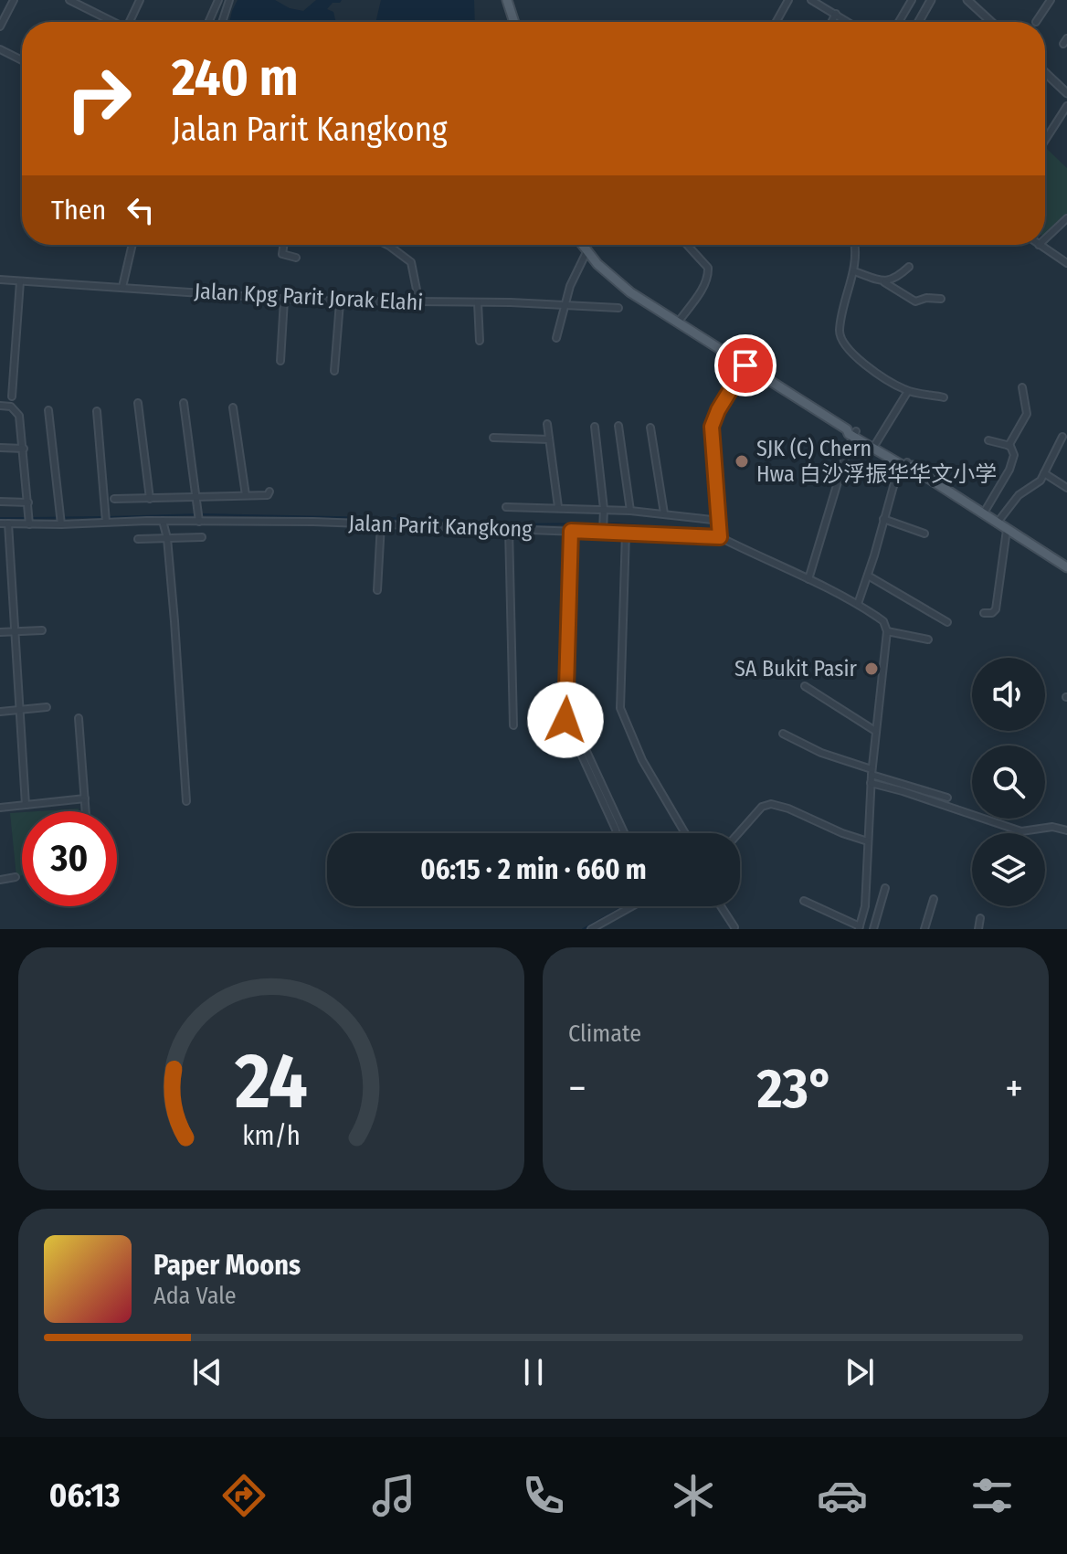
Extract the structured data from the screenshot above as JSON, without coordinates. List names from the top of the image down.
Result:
{
  "streets": {
    "street": ["Jalan Kpg Parit Jorak Elahi", "Jalan Parit Kangkong"]
  },
  "places": ["SJK (C) Chern Hwa 白沙浮振华华文小学", "SA Bukit Pasir"],
  "page": {
    "turn": ["240 m", "Jalan Parit Kangkong"],
    "then": "Then",
    "limit": "30",
    "trip": "06:15 · 2 min · 660 m",
    "tile": "Climate",
    "heat": ["−", "23°", "+"],
    "song": ["Paper Moons", "Ada Vale"],
    "tabs": "06:13",
    "gauge": ["24", "km/h"]
  }
}
